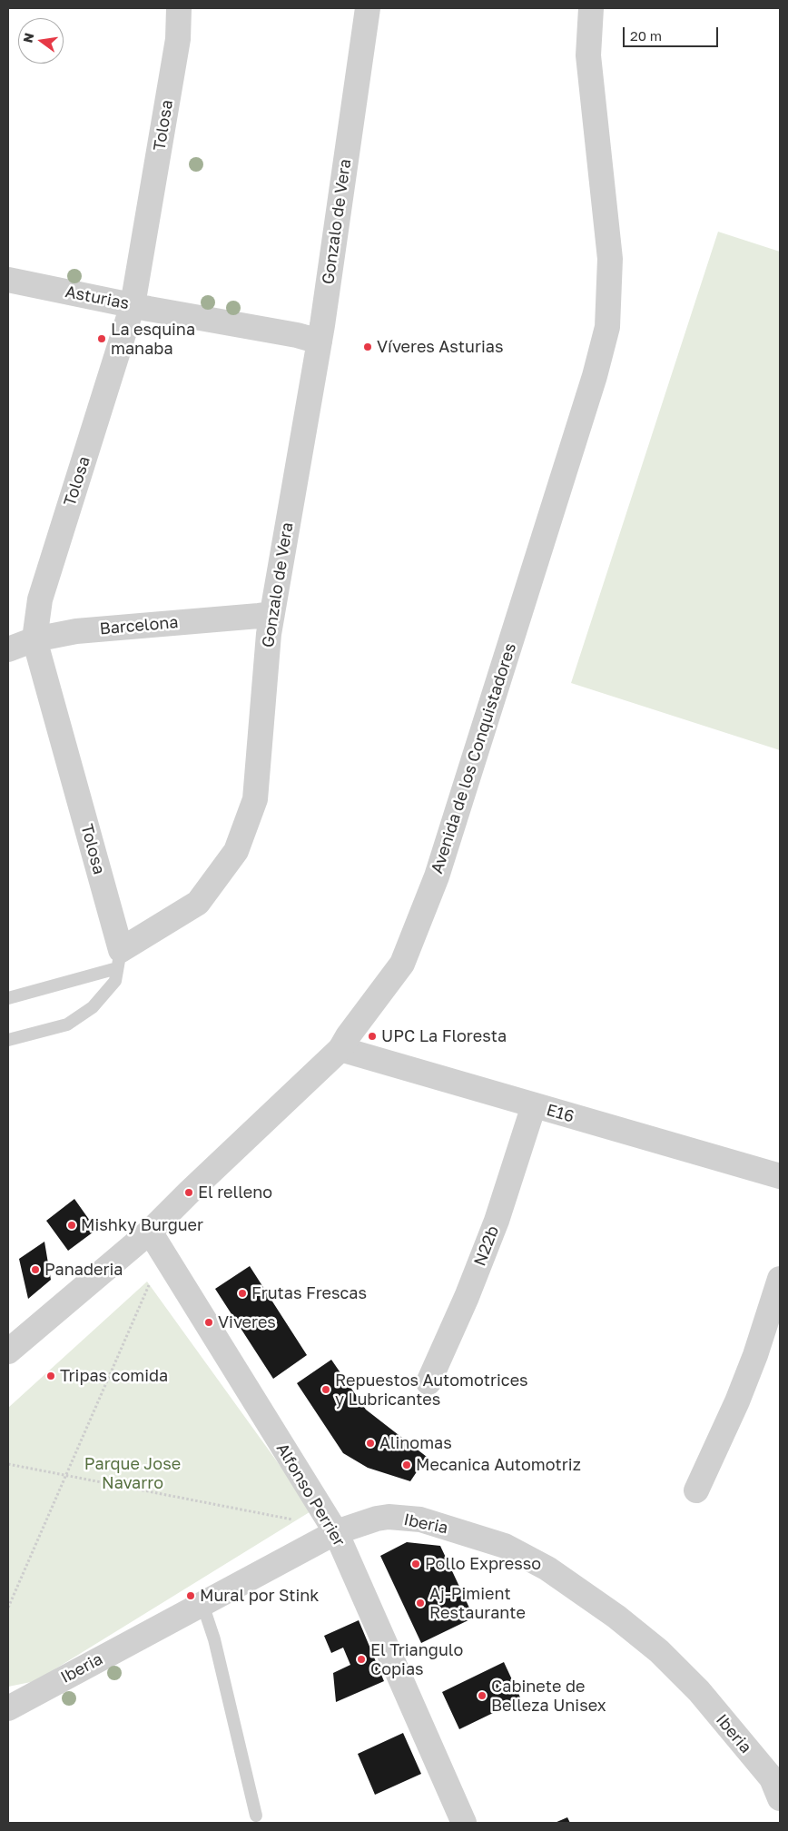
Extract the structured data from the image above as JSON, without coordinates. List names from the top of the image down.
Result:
{
  "streets": {
    "street": [
      "Tolosa",
      "Gonzalo de Vera",
      "Asturias",
      "Barcelona",
      "Avenida de los Conquistadores",
      "E16",
      "N22b",
      "Alfonso Perrier",
      "Iberia"
    ]
  },
  "crossings": [
    ["Tolosa", "Gonzalo de Vera"],
    ["Tolosa", "Asturias"],
    ["Tolosa", "Barcelona"],
    ["Gonzalo de Vera", "Asturias"],
    ["Gonzalo de Vera", "Barcelona"],
    ["Avenida de los Conquistadores", "E16"],
    ["Avenida de los Conquistadores", "Alfonso Perrier"],
    ["E16", "N22b"],
    ["Alfonso Perrier", "Iberia"]
  ],
  "parks": ["Parque Jose Navarro"],
  "places": [
    "La esquina manaba",
    "Víveres Asturias",
    "UPC La Floresta",
    "El relleno",
    "Mishky Burguer",
    "Panaderia",
    "Frutas Frescas",
    "Viveres",
    "Tripas comida",
    "Repuestos Automotrices y Lubricantes",
    "Alinomas",
    "Mecanica Automotriz",
    "Pollo Expresso",
    "Mural por Stink",
    "Aj-Pimient Restaurante",
    "El Triangulo Copias",
    "Cabinete de Belleza Unisex"
  ],
  "scale_bar": "20 m",
  "north": "left"
}
